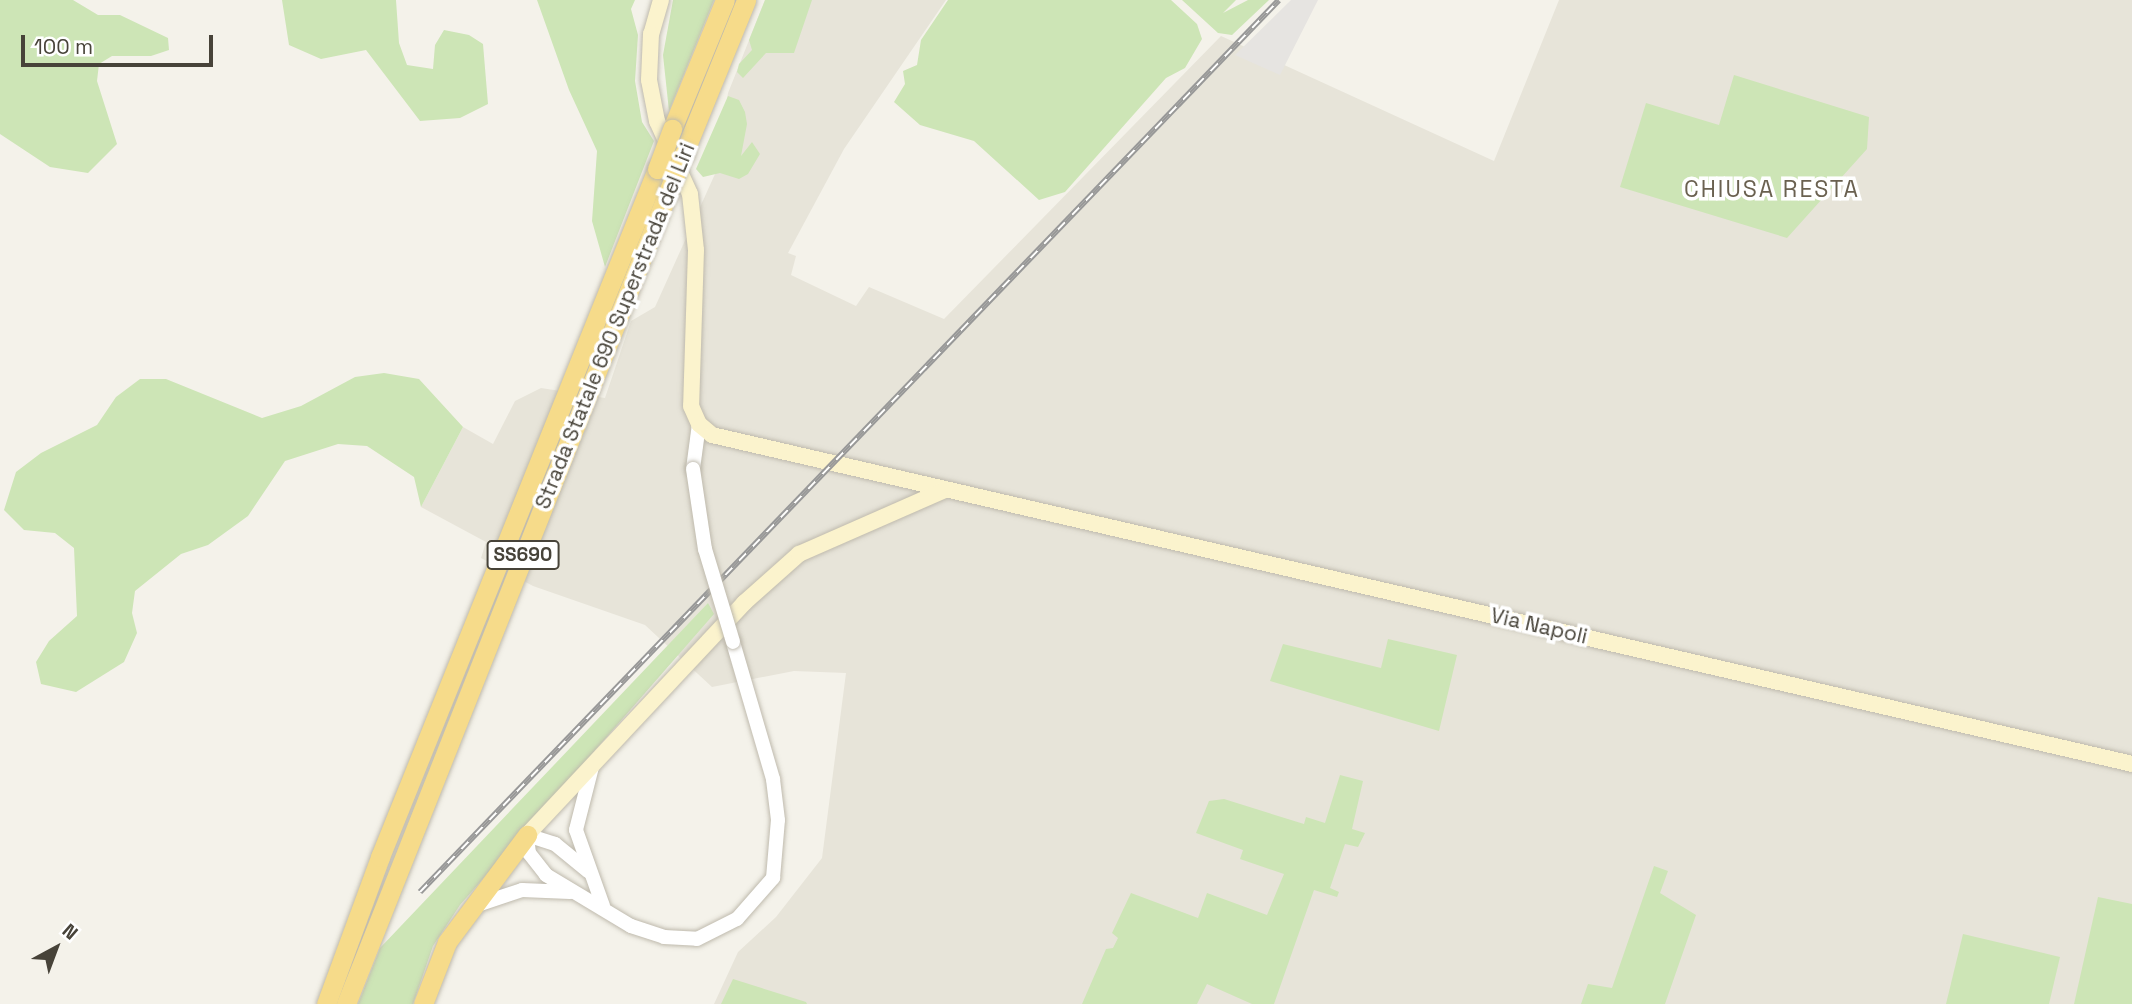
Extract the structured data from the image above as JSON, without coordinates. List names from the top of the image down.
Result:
{
  "streets": {
    "highway": ["Strada Statale 690 Superstrada del Liri", "SS690"],
    "main road": ["Via Napoli"]
  },
  "districts": ["CHIUSA RESTA"],
  "scale_bar": "100 m",
  "north": "top right"
}
